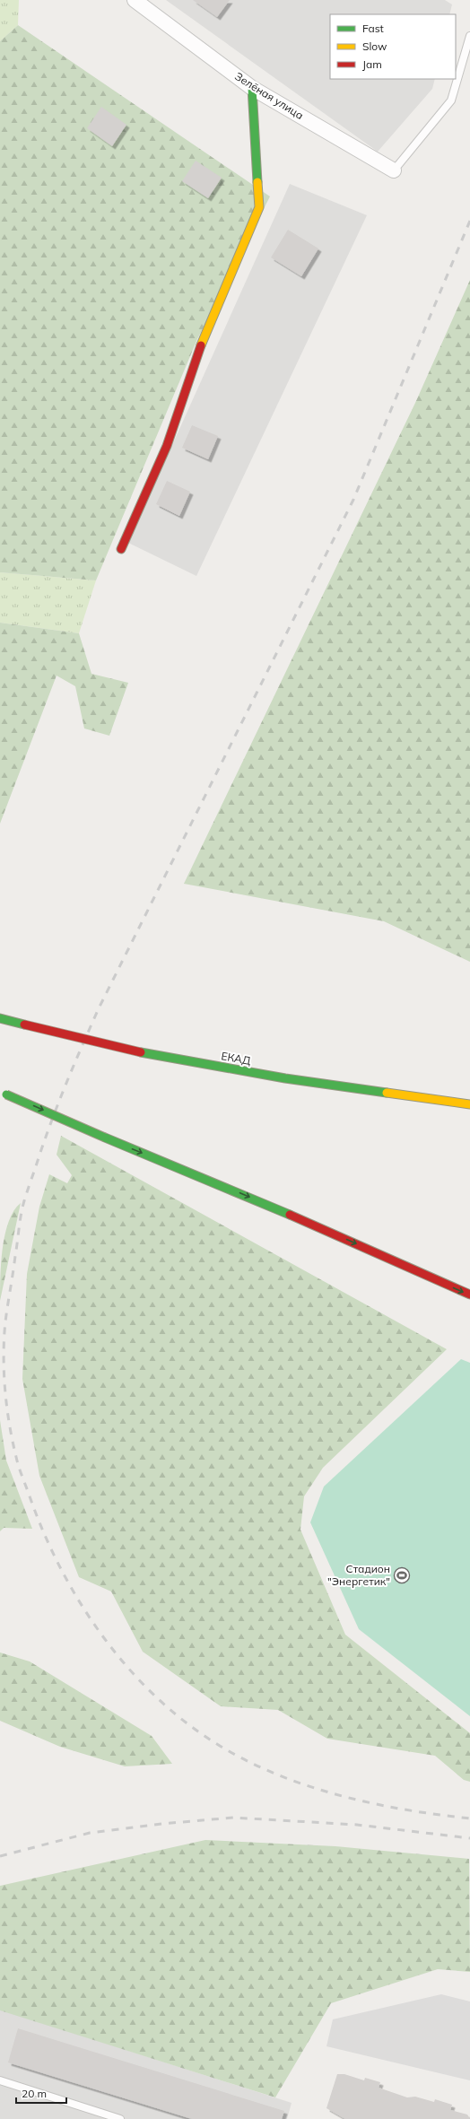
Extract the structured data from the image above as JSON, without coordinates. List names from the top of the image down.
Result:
{
  "streets": {
    "main road": ["ЕКАД"],
    "street": ["Зелёная улица"]
  },
  "places": {
    "sports": ["Стадион \"Энергетик\""]
  },
  "legend": ["Fast", "Slow", "Jam"],
  "scale_bar": "20 m"
}
